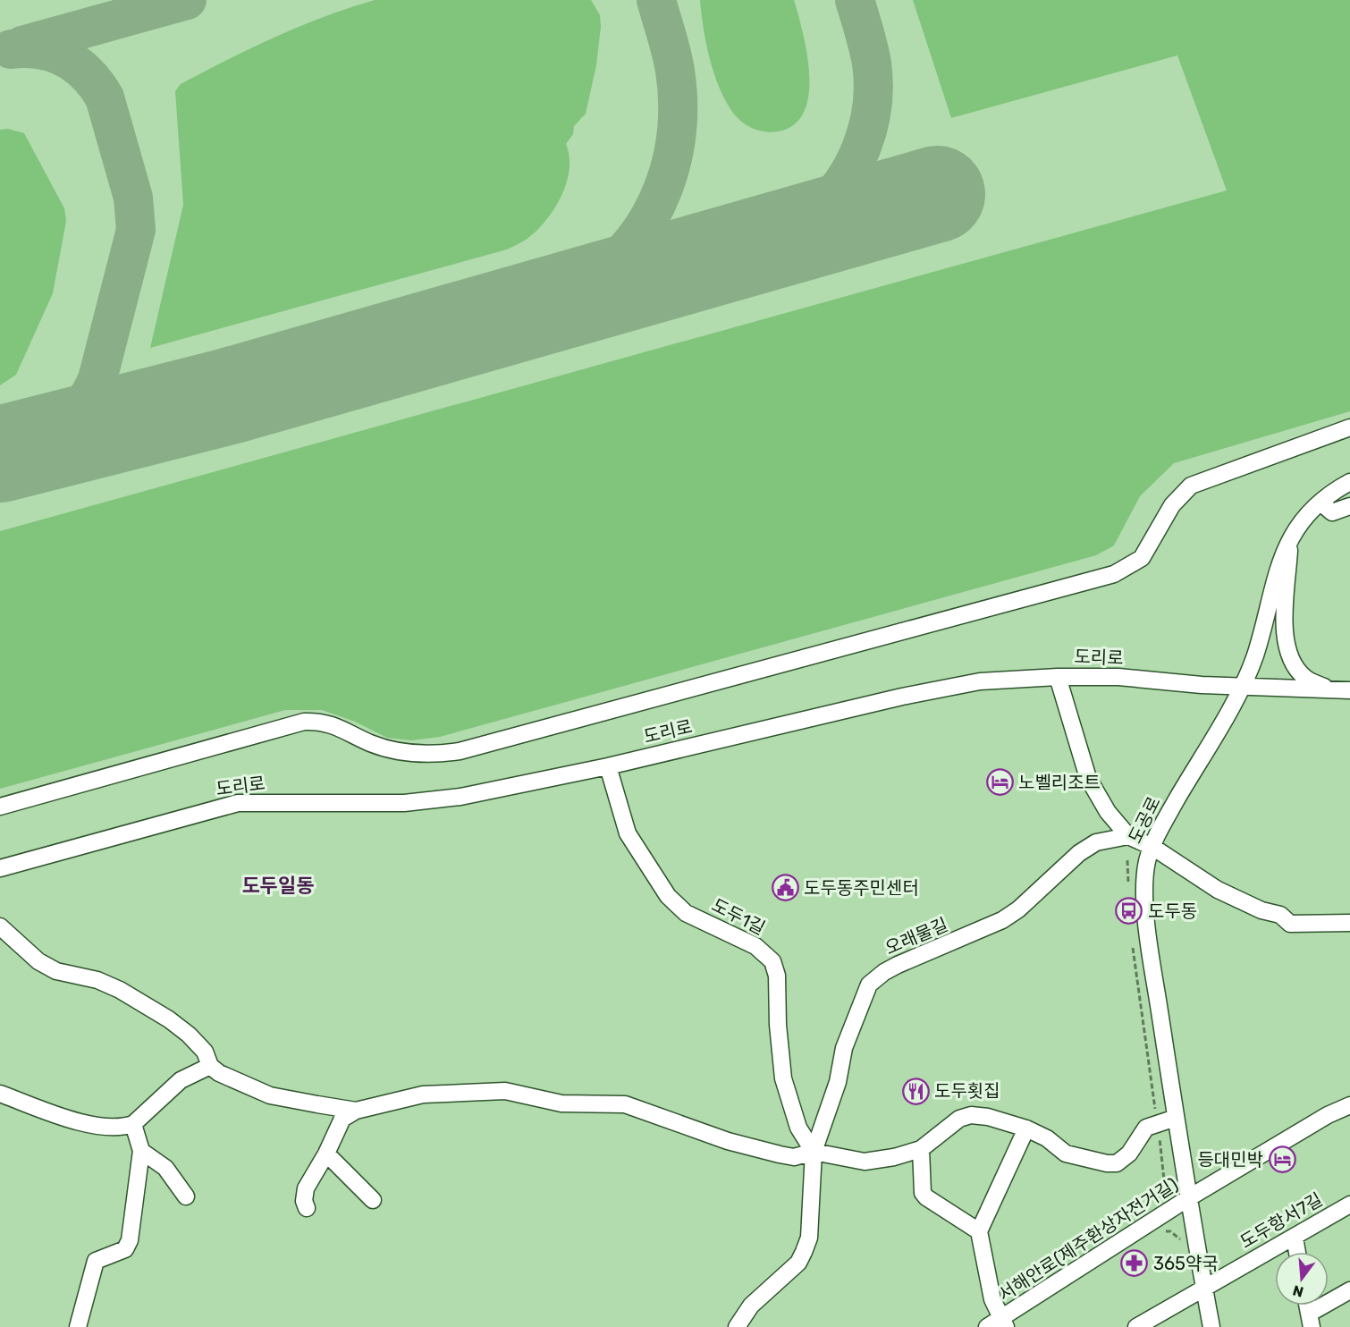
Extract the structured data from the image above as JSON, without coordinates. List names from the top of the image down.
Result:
{
  "streets": {
    "street": [
      "도리로",
      "도공로",
      "도두1길",
      "오래물길",
      "도두항서7길",
      "서해안로(제주환상자전거길)"
    ]
  },
  "crossings": [
    ["도리로", "도공로"],
    ["도리로", "도두1길"],
    ["도공로", "도두항서7길"],
    ["도공로", "서해안로(제주환상자전거길)"],
    ["도두1길", "오래물길"]
  ],
  "districts": ["도두일동"],
  "places": {
    "hotel": ["노벨리조트", "등대민박"],
    "public building": ["도두동주민센터"],
    "bus stop": ["도두동"],
    "restaurant": ["도두횟집"],
    "pharmacy": ["365약국"]
  },
  "north": "bottom"
}
